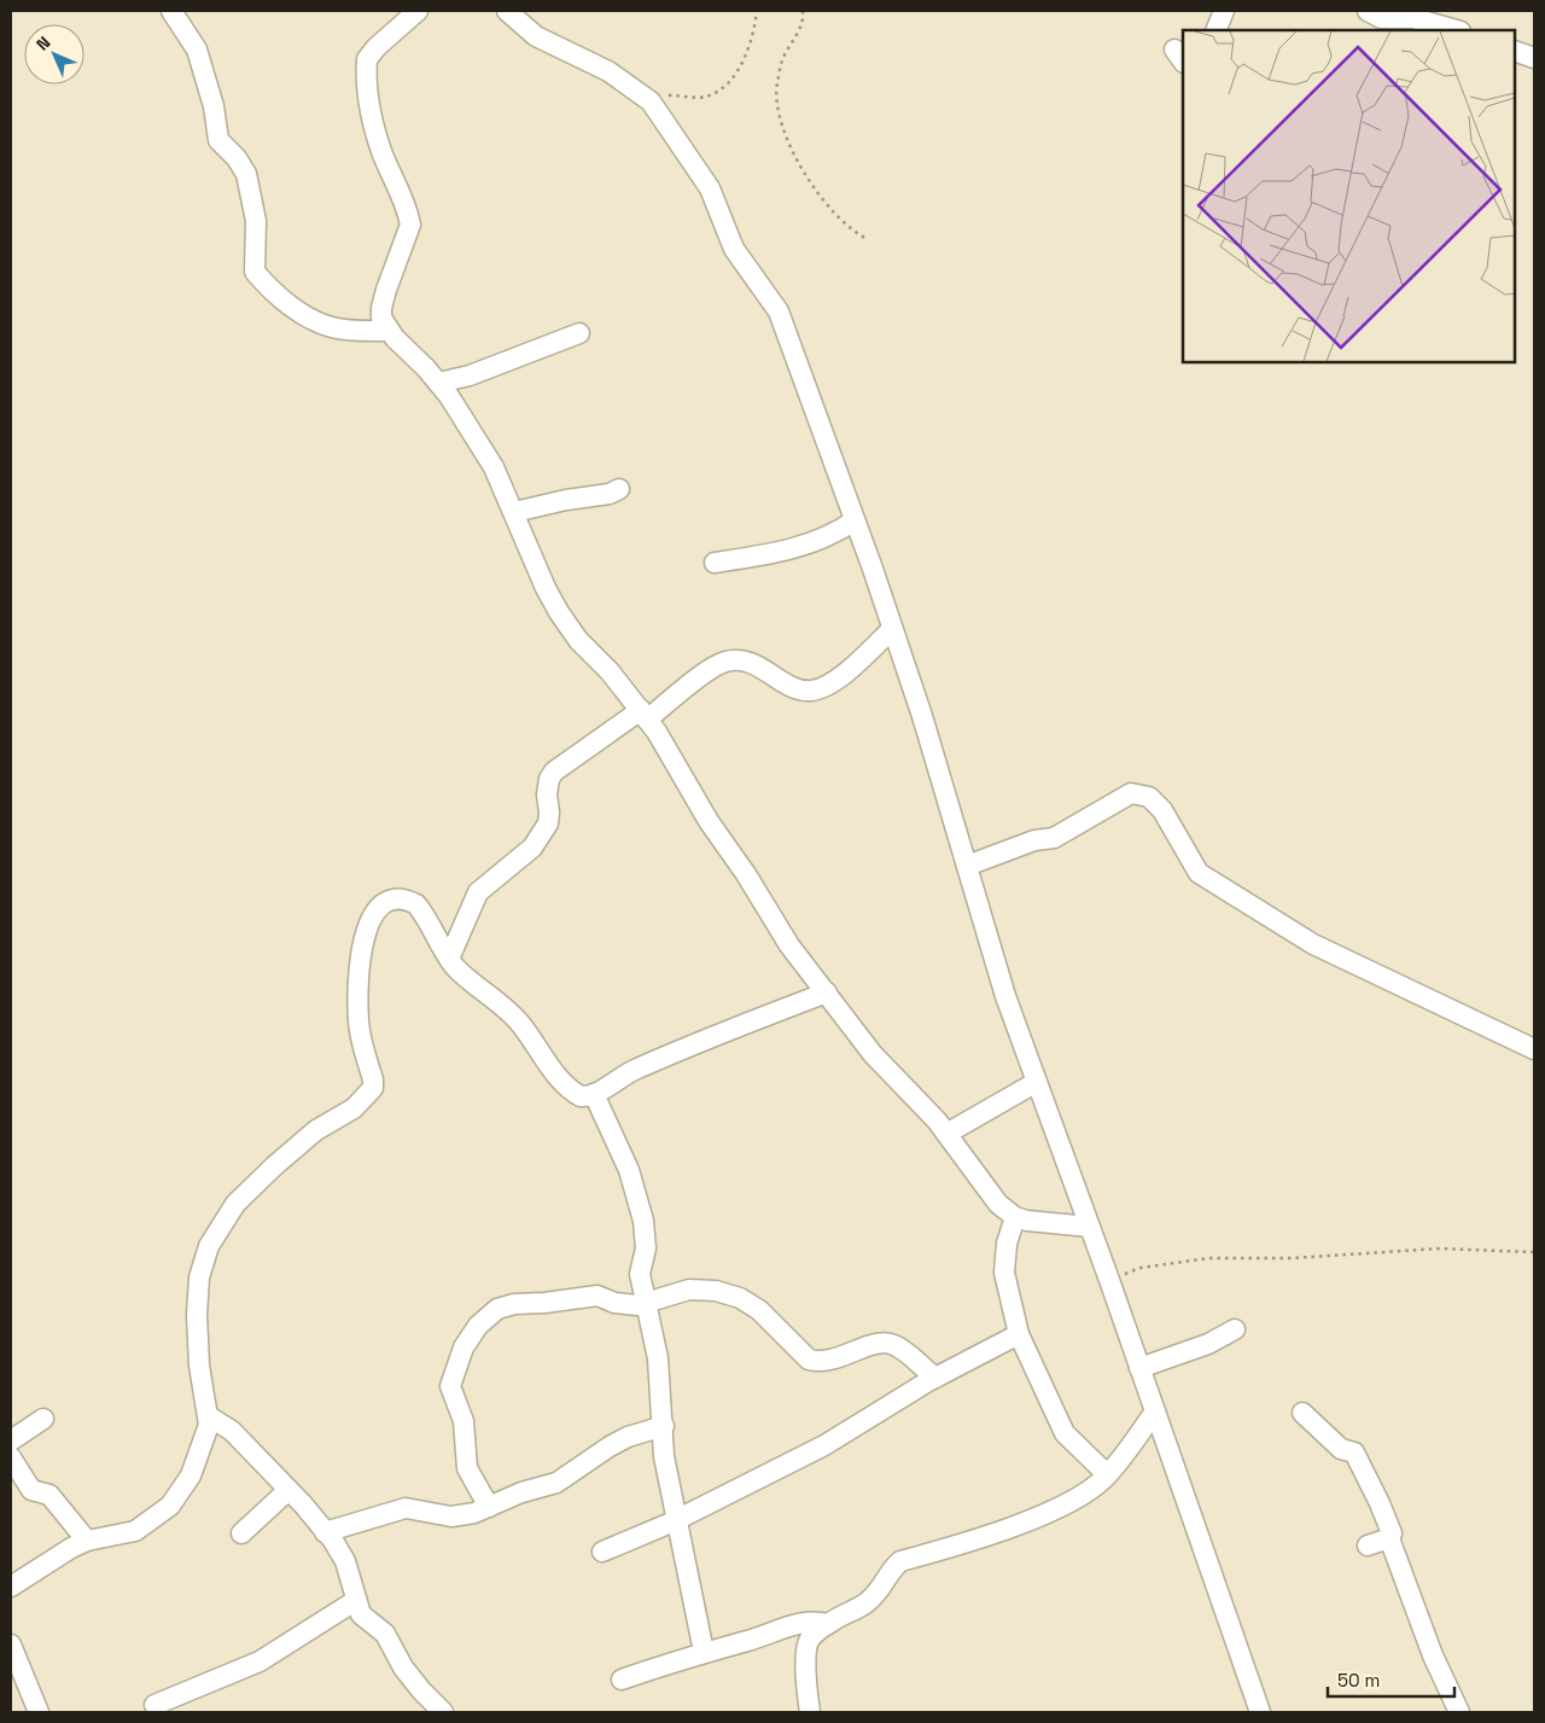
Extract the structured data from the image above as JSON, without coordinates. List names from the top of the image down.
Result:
{
  "scale_bar": "50 m",
  "north": "top left"
}
